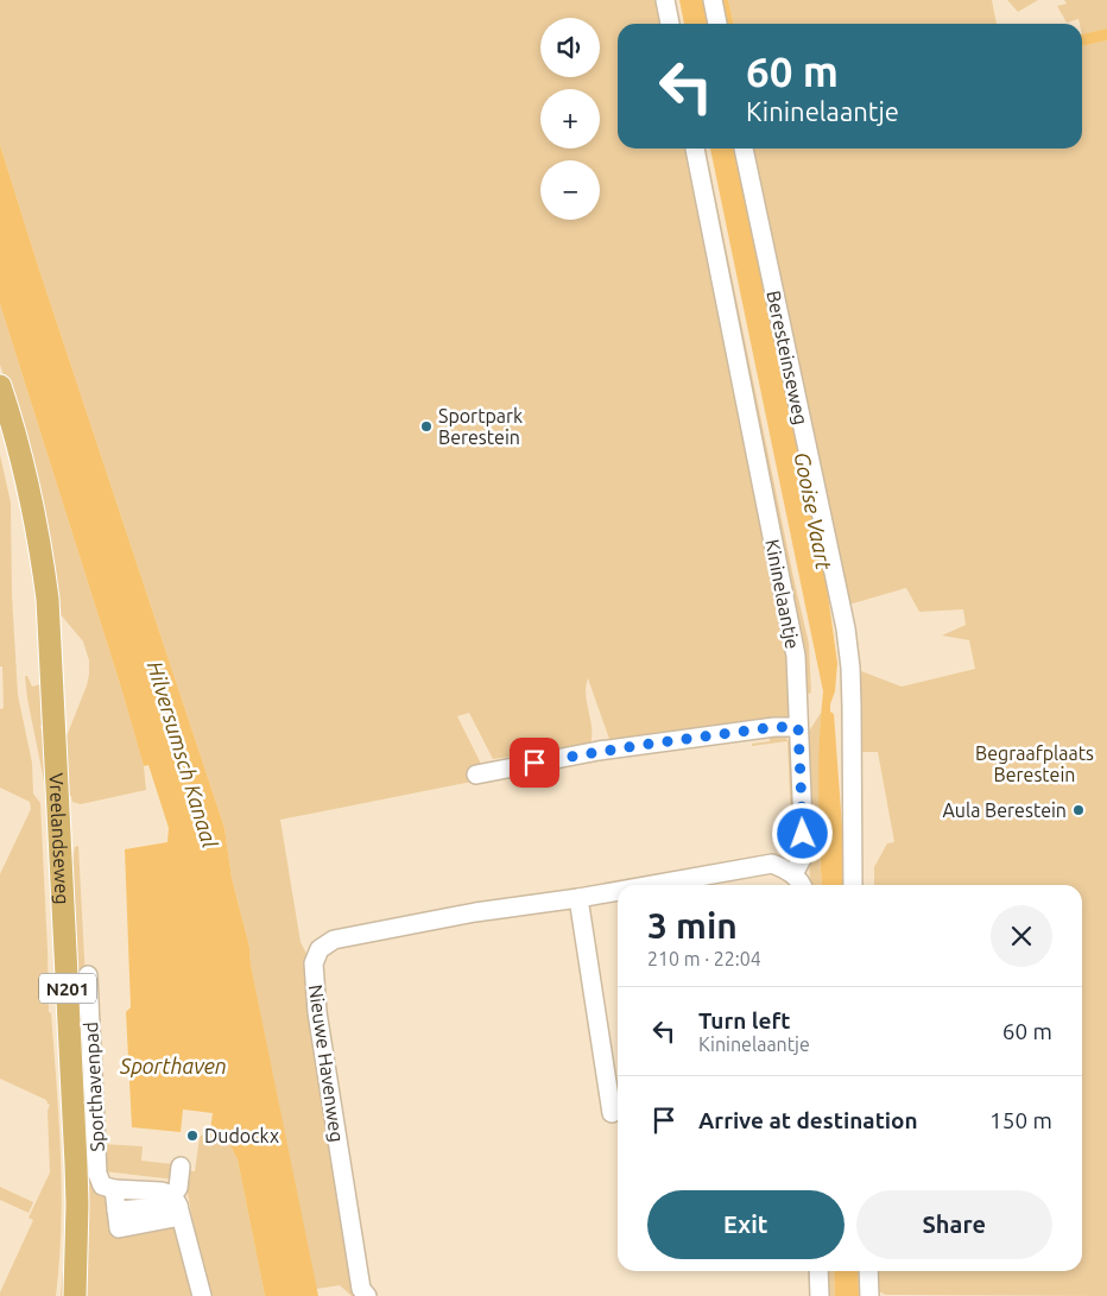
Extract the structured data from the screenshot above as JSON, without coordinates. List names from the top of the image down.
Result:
{
  "streets": {
    "main road": ["Vreelandseweg", "N201"],
    "street": [
      "Beresteinseweg",
      "Kininelaantje",
      "Nieuwe Havenweg",
      "Sporthavenpad"
    ]
  },
  "water": ["Gooise Vaart", "Hilversumsch Kanaal", "Sporthaven"],
  "parks": ["Begraafplaats Berestein"],
  "places": ["Sportpark Berestein", "Aula Berestein", "Dudockx"],
  "page": {
    "map_buttons": ["+", "−"],
    "turn": ["60 m", "Kininelaantje"],
    "heading": ["3 min", "210 m · 22:04"],
    "list": [
      {
        "name": "Turn left",
        "note": "Kininelaantje",
        "value": "60 m"
      },
      {
        "name": "Arrive at destination",
        "value": "150 m"
      }
    ],
    "buttons": ["Exit", "Share"]
  }
}
